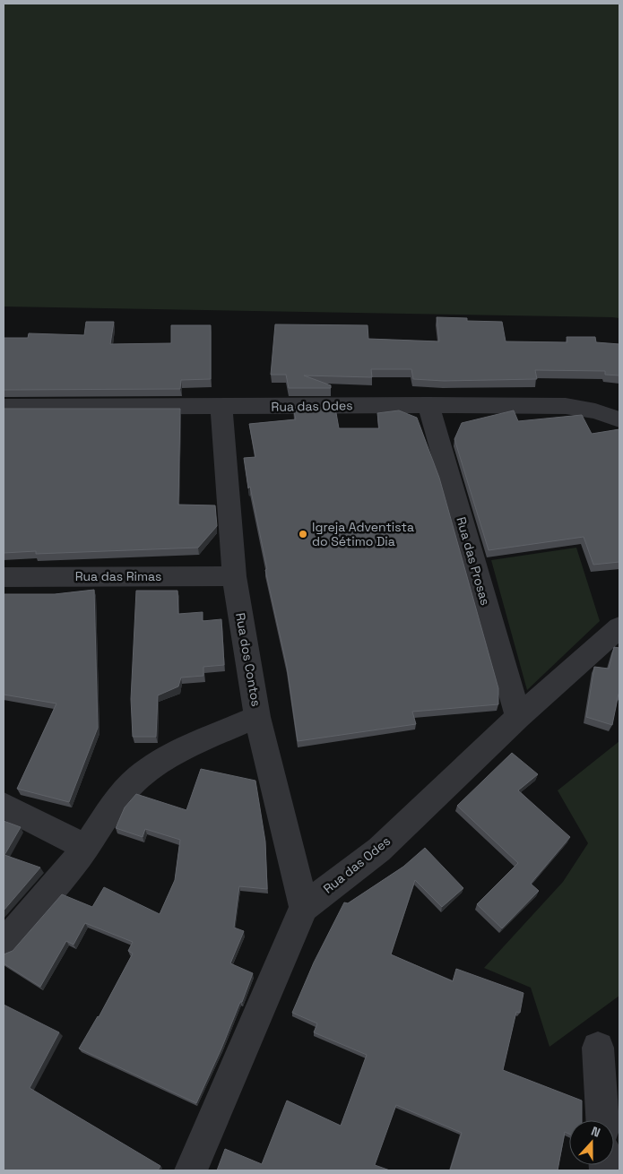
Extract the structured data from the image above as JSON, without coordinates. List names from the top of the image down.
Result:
{
  "streets": {
    "street": [
      "Rua das Odes",
      "Rua das Prosas",
      "Rua das Rimas",
      "Rua dos Contos"
    ]
  },
  "crossings": [
    ["Rua das Odes", "Rua das Prosas"],
    ["Rua das Odes", "Rua dos Contos"],
    ["Rua das Rimas", "Rua dos Contos"]
  ],
  "places": ["Igreja Adventista do Sétimo Dia"],
  "north": "top"
}
